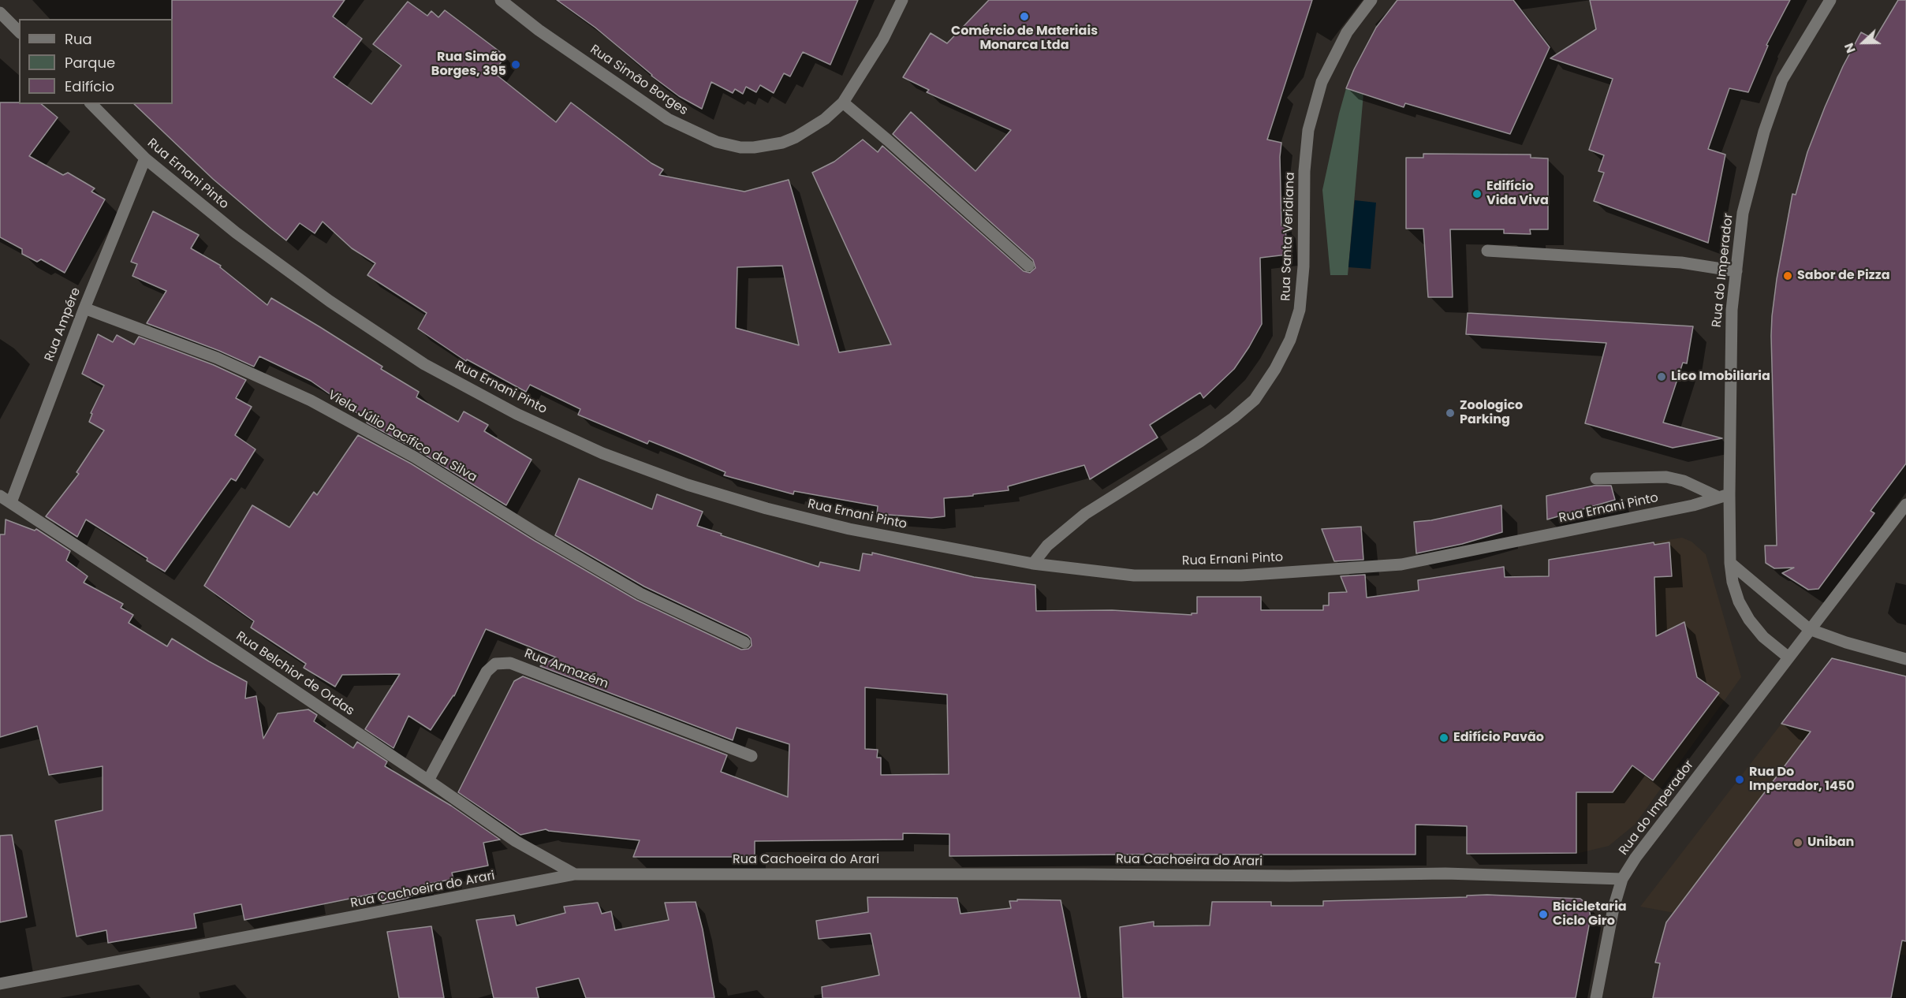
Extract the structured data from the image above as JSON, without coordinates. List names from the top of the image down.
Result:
{
  "streets": {
    "street": [
      "Rua Simão Borges",
      "Rua Ernani Pinto",
      "Rua Santa Veridiana",
      "Rua do Imperador",
      "Rua Ampére",
      "Viela Júlio Pacífico da Silva",
      "Rua Armazém",
      "Rua Belchior de Ordas",
      "Rua Cachoeira do Arari"
    ]
  },
  "crossings": [
    ["Rua Ernani Pinto", "Rua Santa Veridiana"],
    ["Rua Ernani Pinto", "Rua do Imperador"],
    ["Rua Ernani Pinto", "Rua Ampére"],
    ["Rua do Imperador", "Rua Cachoeira do Arari"],
    ["Rua Ampére", "Viela Júlio Pacífico da Silva"],
    ["Rua Ampére", "Rua Belchior de Ordas"],
    ["Rua Armazém", "Rua Belchior de Ordas"],
    ["Rua Belchior de Ordas", "Rua Cachoeira do Arari"]
  ],
  "places": [
    "Comércio de Materiais Monarca Ltda",
    "Rua Simão Borges, 395",
    "Edifício Vida Viva",
    "Sabor de Pizza",
    "Lico Imobiliaria",
    "Zoologico Parking",
    "Edifício Pavão",
    "Rua Do Imperador, 1450",
    "Uniban",
    "Bicicletaria Ciclo Giro"
  ],
  "legend": ["Rua", "Parque", "Edifício"],
  "north": "left"
}
